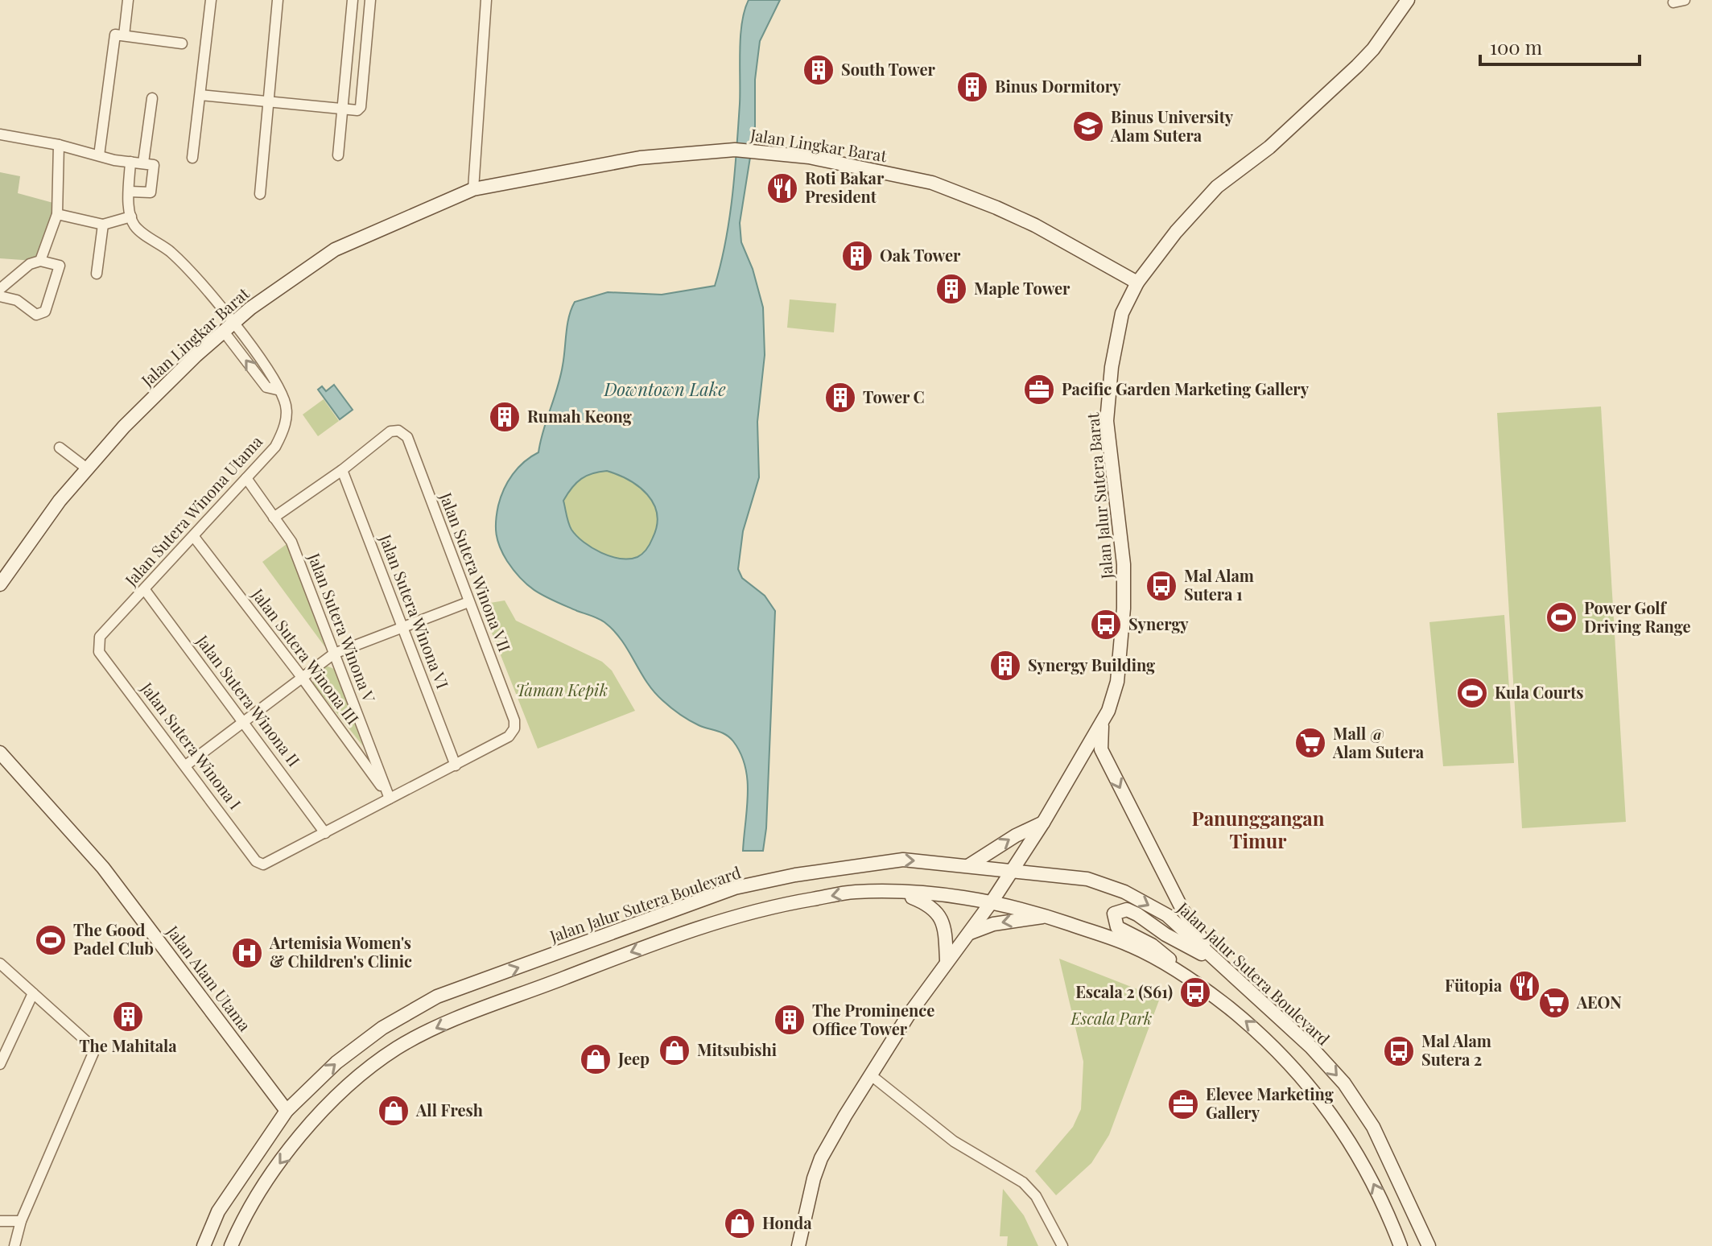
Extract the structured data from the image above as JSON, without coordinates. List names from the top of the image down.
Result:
{
  "streets": {
    "main road": [
      "Jalan Lingkar Barat",
      "Jalan Jalur Sutera Barat",
      "Jalan Jalur Sutera Boulevard",
      "Jalan Alam Utama"
    ],
    "street": [
      "Jalan Sutera Winona Utama",
      "Jalan Sutera Winona VII",
      "Jalan Sutera Winona VI",
      "Jalan Sutera Winona V",
      "Jalan Sutera Winona III",
      "Jalan Sutera Winona II",
      "Jalan Sutera Winona I"
    ]
  },
  "crossings": [
    ["Jalan Lingkar Barat", "Jalan Jalur Sutera Barat"],
    ["Jalan Lingkar Barat", "Jalan Sutera Winona Utama"],
    ["Jalan Jalur Sutera Barat", "Jalan Jalur Sutera Boulevard"],
    ["Jalan Sutera Winona Utama", "Jalan Sutera Winona V"],
    ["Jalan Sutera Winona Utama", "Jalan Sutera Winona III"],
    ["Jalan Sutera Winona Utama", "Jalan Sutera Winona II"],
    ["Jalan Sutera Winona Utama", "Jalan Sutera Winona I"],
    ["Jalan Sutera Winona VII", "Jalan Sutera Winona VI"],
    ["Jalan Sutera Winona V", "Jalan Sutera Winona III"],
    ["Jalan Sutera Winona II", "Jalan Sutera Winona I"],
    ["Jalan Jalur Sutera Boulevard", "Jalan Alam Utama"]
  ],
  "one_way": ["Jalan Jalur Sutera Boulevard"],
  "districts": ["Panunggangan Timur"],
  "water": ["Downtown Lake"],
  "parks": ["Taman Kepik", "Escala Park"],
  "places": {
    "building": [
      "South Tower",
      "Binus Dormitory",
      "Oak Tower",
      "Maple Tower",
      "Tower C",
      "Rumah Keong",
      "Synergy Building",
      "The Mahitala",
      "The Prominence Office Tower"
    ],
    "school or university": ["Binus University Alam Sutera"],
    "restaurant": ["Roti Bakar President", "Fütopia"],
    "office": ["Pacific Garden Marketing Gallery", "Elevee Marketing Gallery"],
    "bus stop": [
      "Mal Alam Sutera 1",
      "Synergy",
      "Escala 2 (S61)",
      "Mal Alam Sutera 2"
    ],
    "sports": ["Power Golf Driving Range", "Kula Courts", "The Good Padel Club"],
    "supermarket": ["Mall @ Alam Sutera", "AEON"],
    "hospital": ["Artemisia Women's & Children's Clinic"],
    "shop": [
      "Mitsubishi",
      "Jeep",
      "All Fresh",
      "Honda"
    ]
  },
  "scale_bar": "100 m"
}
